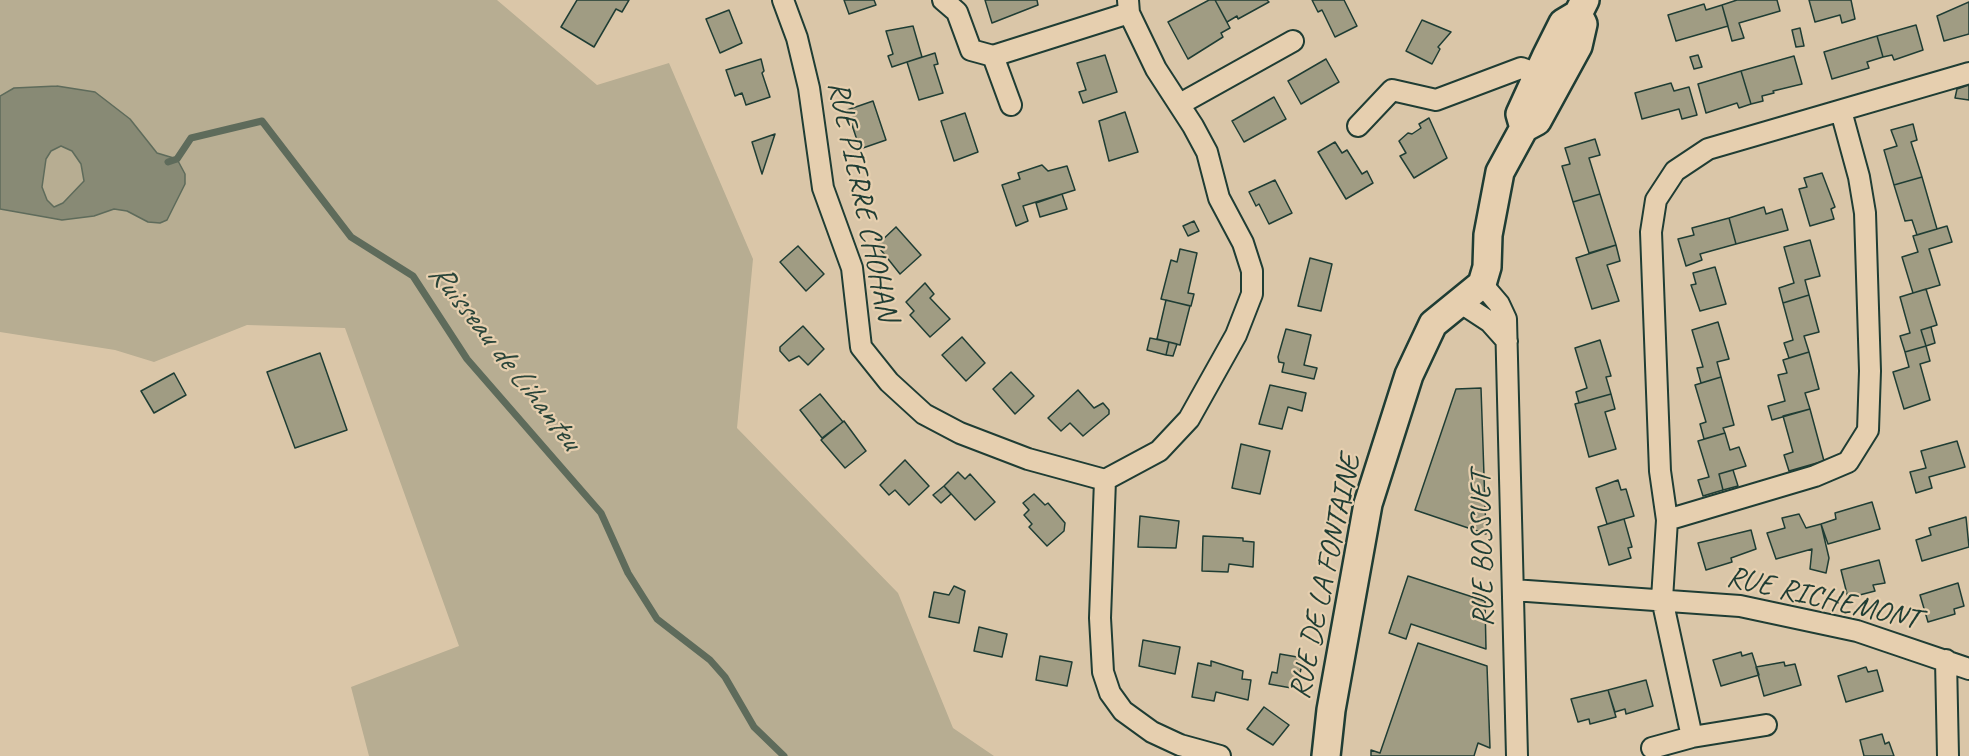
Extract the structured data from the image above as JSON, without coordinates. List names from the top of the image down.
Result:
{
  "streets": {
    "main road": ["RUE DE LA FONTAINE"],
    "street": ["RUE PIERRE CHOHAN", "RUE BOSSUET", "RUE RICHEMONT"]
  },
  "crossings": [
    ["RUE BOSSUET", "RUE DE LA FONTAINE"],
    ["RUE BOSSUET", "RUE RICHEMONT"]
  ],
  "water": ["Ruisseau de Lihanteu"]
}
